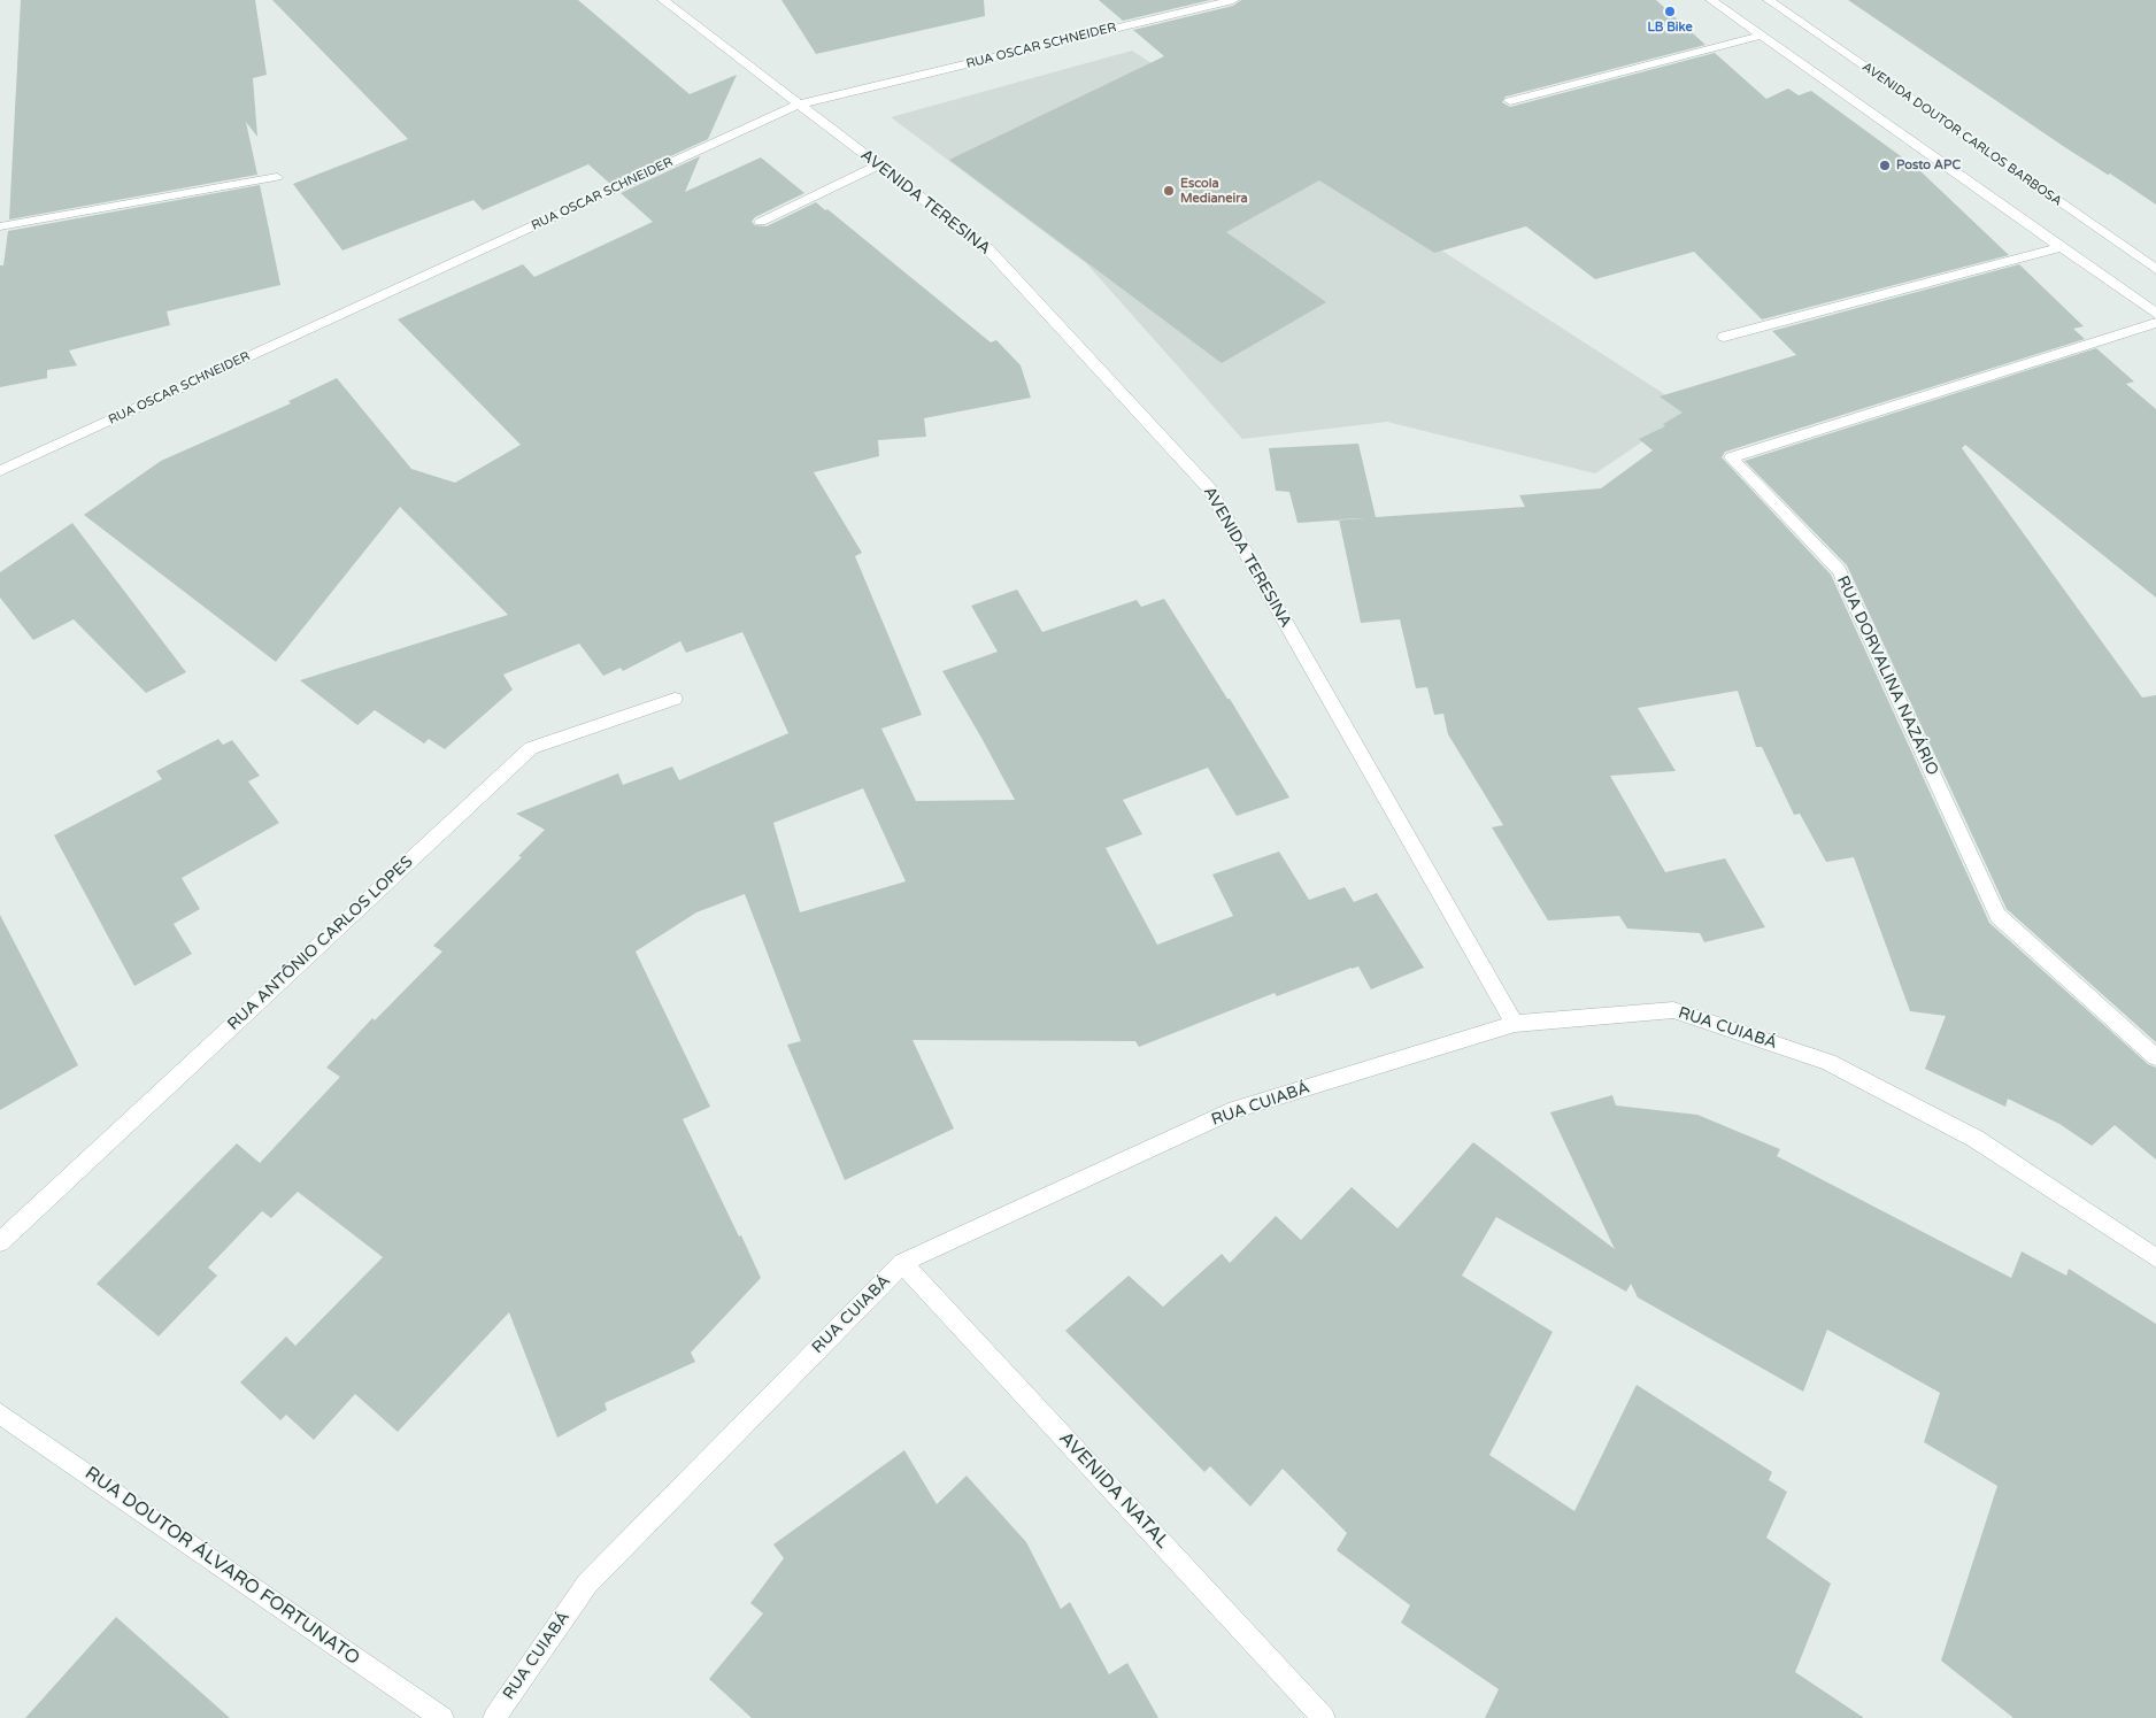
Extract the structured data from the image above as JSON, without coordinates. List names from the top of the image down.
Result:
{
  "streets": {
    "street": [
      "RUA OSCAR SCHNEIDER",
      "AVENIDA DOUTOR CARLOS BARBOSA",
      "AVENIDA TERESINA",
      "RUA DORVALINA NAZÁRIO",
      "RUA ANTÔNIO CARLOS LOPES",
      "RUA CUIABÁ",
      "AVENIDA NATAL",
      "RUA DOUTOR ÁLVARO FORTUNATO"
    ]
  },
  "crossings": [
    ["RUA OSCAR SCHNEIDER", "AVENIDA TERESINA"],
    ["AVENIDA TERESINA", "RUA CUIABÁ"],
    ["RUA CUIABÁ", "AVENIDA NATAL"]
  ],
  "places": ["LB Bike", "Posto APC", "Escola Medianeira"]
}
